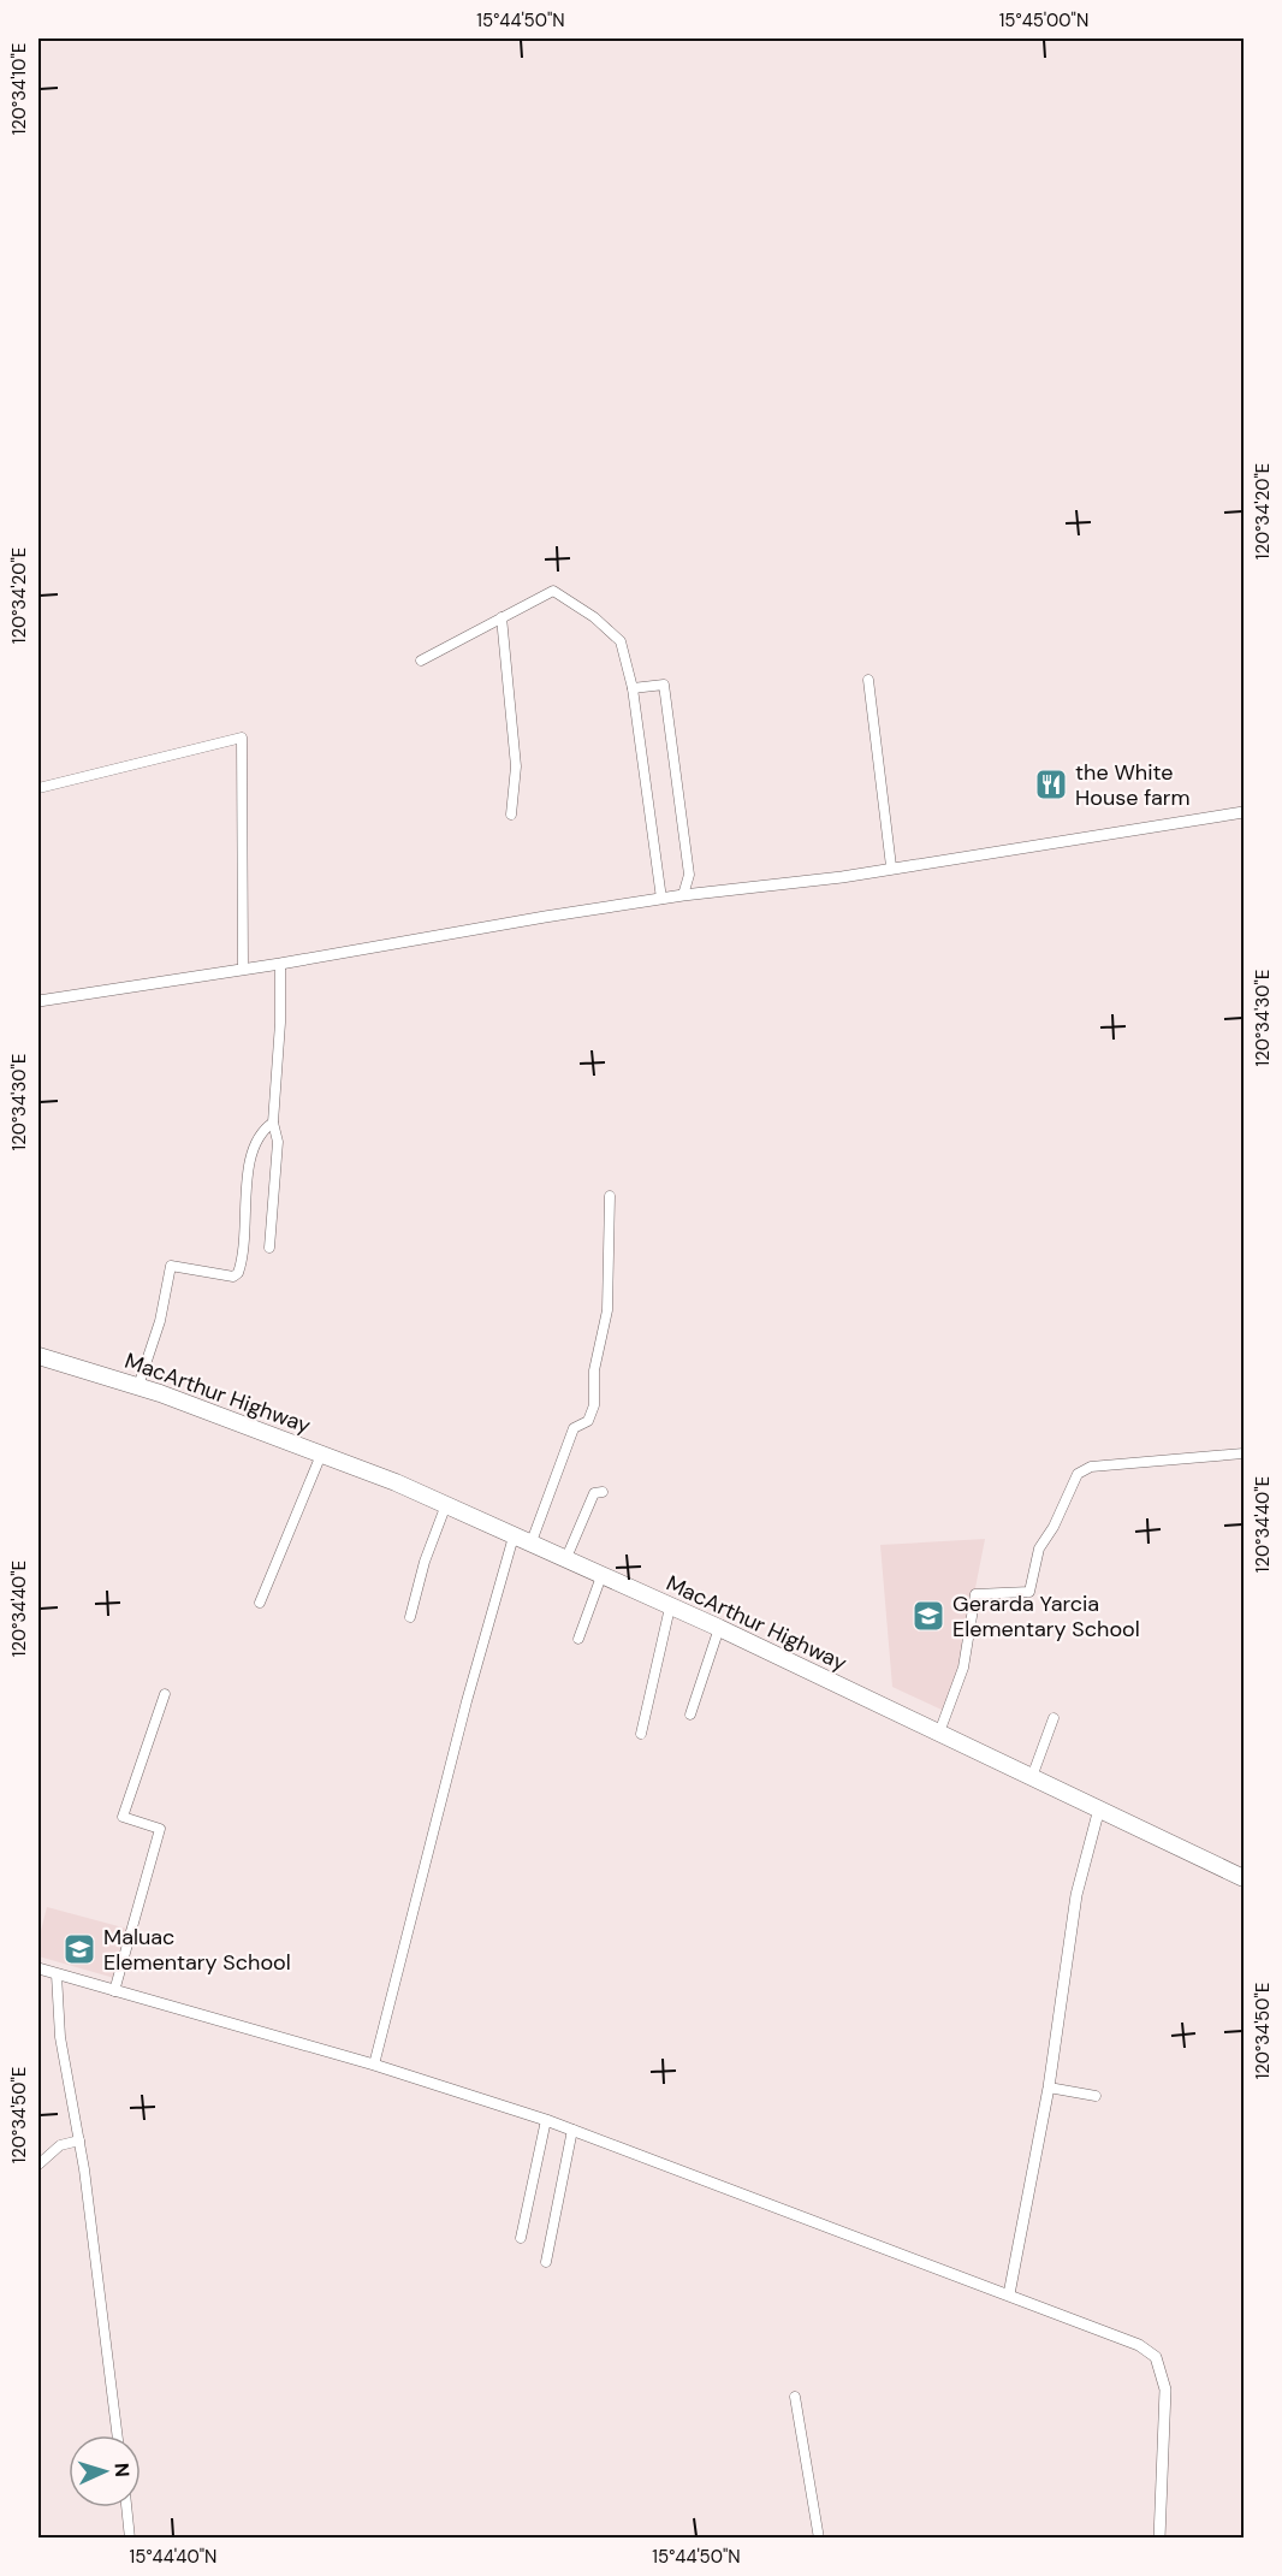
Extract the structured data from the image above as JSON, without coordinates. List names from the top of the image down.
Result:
{
  "streets": {
    "highway": ["MacArthur Highway"]
  },
  "places": {
    "restaurant": ["the White House farm"],
    "school or university": ["Gerarda Yarcia Elementary School", "Maluac Elementary School"]
  },
  "north": "right",
  "coordinates": [
    "15°44'50\"N",
    "15°45'00\"N",
    "120°34'10\"E",
    "120°34'20\"E",
    "120°34'30\"E",
    "120°34'40\"E",
    "120°34'50\"E",
    "15°44'40\"N"
  ]
}
